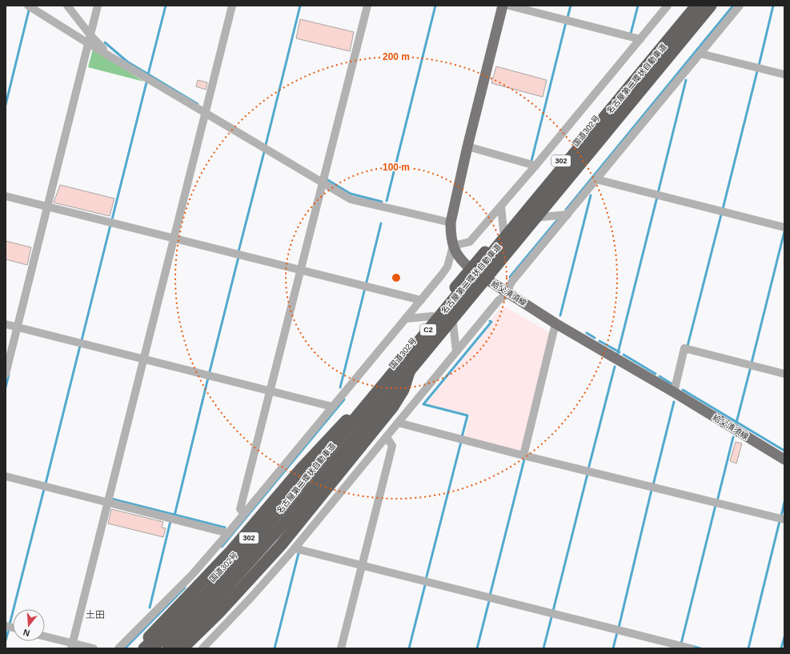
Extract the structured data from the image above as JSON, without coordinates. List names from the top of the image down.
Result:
{
  "streets": {
    "highway": [
      "名古屋第二環状自動車道",
      "国道302号",
      "302",
      "C2"
    ],
    "main road": ["給父清須線"]
  },
  "crossings": [
    ["国道302号", "給父清須線"]
  ],
  "districts": ["土田"],
  "north": "bottom",
  "rings": ["200 m", "100 m"]
}
